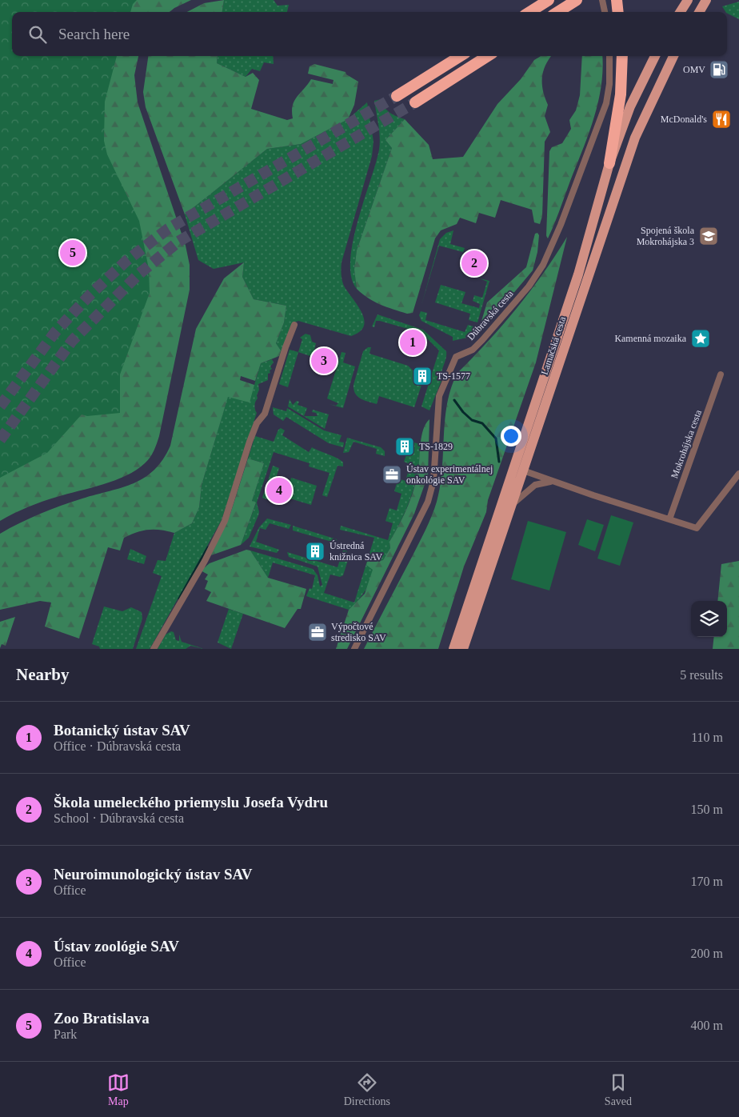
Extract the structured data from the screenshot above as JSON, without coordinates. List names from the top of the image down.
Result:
{
  "streets": {
    "main road": ["Lamačská cesta"],
    "street": ["Dúbravská cesta", "Mokrohájska cesta"]
  },
  "places": {
    "fuel station": ["OMV"],
    "restaurant": ["McDonald's"],
    "school or university": ["Spojená škola Mokrohájska 3"],
    "place": ["Kamenná mozaika"],
    "building": ["TS-1577", "TS-1829", "Ústredná knižnica SAV"],
    "office": ["Ústav experimentálnej onkológie SAV", "Výpočtové stredisko SAV"]
  },
  "page": {
    "search": "Search here",
    "pins": [
      "5",
      "2",
      "1",
      "3",
      "4"
    ],
    "heading": ["Nearby", "5 results"],
    "list": [
      {
        "mark": "1",
        "name": "Botanický ústav SAV",
        "note": "Office · Dúbravská cesta",
        "value": "110 m"
      },
      {
        "mark": "2",
        "name": "Škola umeleckého priemyslu Josefa Vydru",
        "note": "School · Dúbravská cesta",
        "value": "150 m"
      },
      {
        "mark": "3",
        "name": "Neuroimunologický ústav SAV",
        "note": "Office",
        "value": "170 m"
      },
      {
        "mark": "4",
        "name": "Ústav zoológie SAV",
        "note": "Office",
        "value": "200 m"
      },
      {
        "mark": "5",
        "name": "Zoo Bratislava",
        "note": "Park",
        "value": "400 m"
      }
    ],
    "nav": ["Map", "Directions", "Saved"]
  }
}
